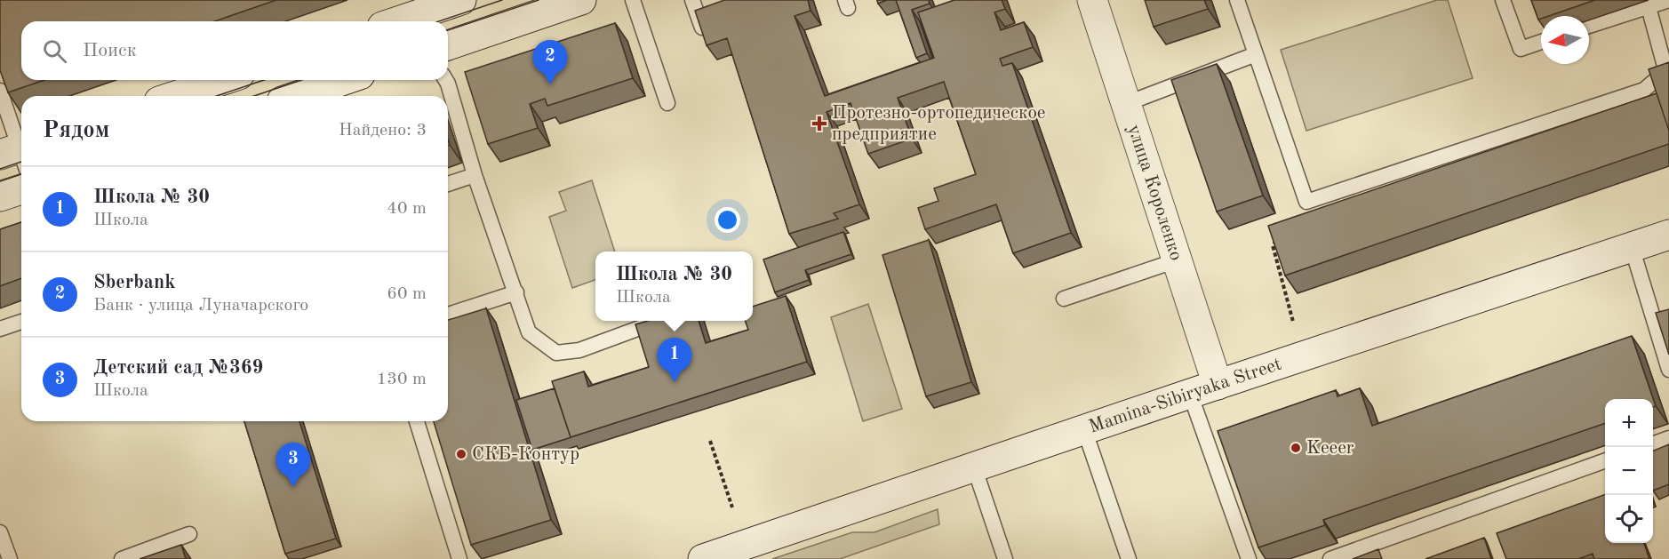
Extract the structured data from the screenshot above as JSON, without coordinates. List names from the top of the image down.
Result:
{
  "streets": {
    "main road": ["улица Короленко", "Mamina-Sibiryaka Street"]
  },
  "crossings": [
    ["улица Короленко", "Mamina-Sibiryaka Street"]
  ],
  "places": {
    "health": ["Протезно-ортопедическое предприятие"],
    "other": ["Keeer", "СКБ-Контур"]
  },
  "north": "left",
  "page": {
    "search": "Поиск",
    "pins": ["2", "1", "3"],
    "heading": ["Рядом", "Найдено: 3"],
    "list": [
      {
        "mark": "1",
        "name": "Школа № 30",
        "note": "Школа",
        "value": "40 m"
      },
      {
        "mark": "2",
        "name": "Sberbank",
        "note": "Банк · улица Луначарского",
        "value": "60 m"
      },
      {
        "mark": "3",
        "name": "Детский сад №369",
        "note": "Школа",
        "value": "130 m"
      }
    ],
    "popup": ["Школа № 30", "Школа"],
    "map_buttons": ["+", "−"]
  }
}
